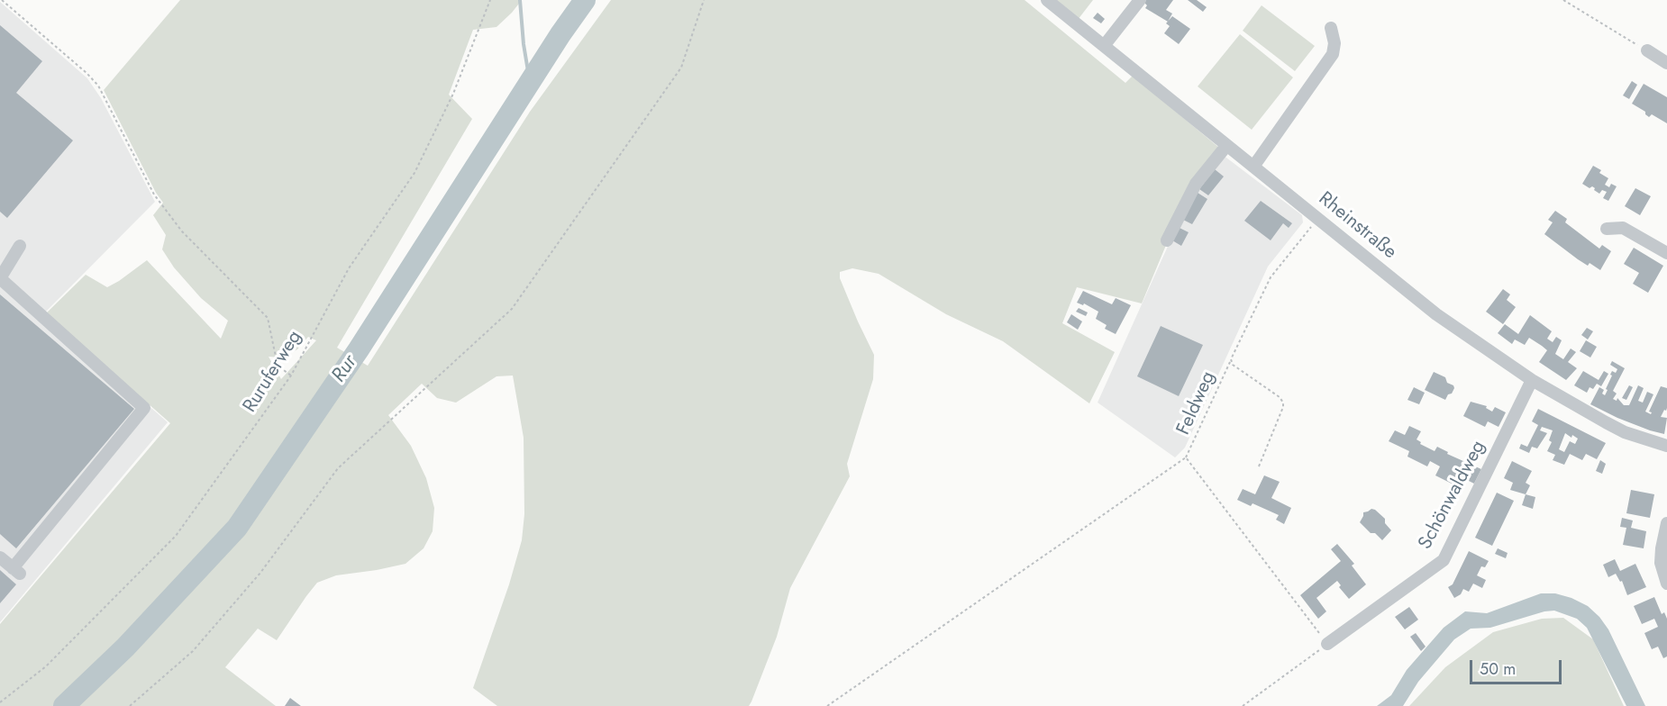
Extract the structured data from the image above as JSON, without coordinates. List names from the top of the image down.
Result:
{
  "streets": {
    "street": ["Rheinstraße", "Schönwaldweg"],
    "path": ["Ruruferweg", "Feldweg"]
  },
  "crossings": [
    ["Rheinstraße", "Feldweg"],
    ["Rheinstraße", "Schönwaldweg"]
  ],
  "water": ["Rur"],
  "scale_bar": "50 m"
}
